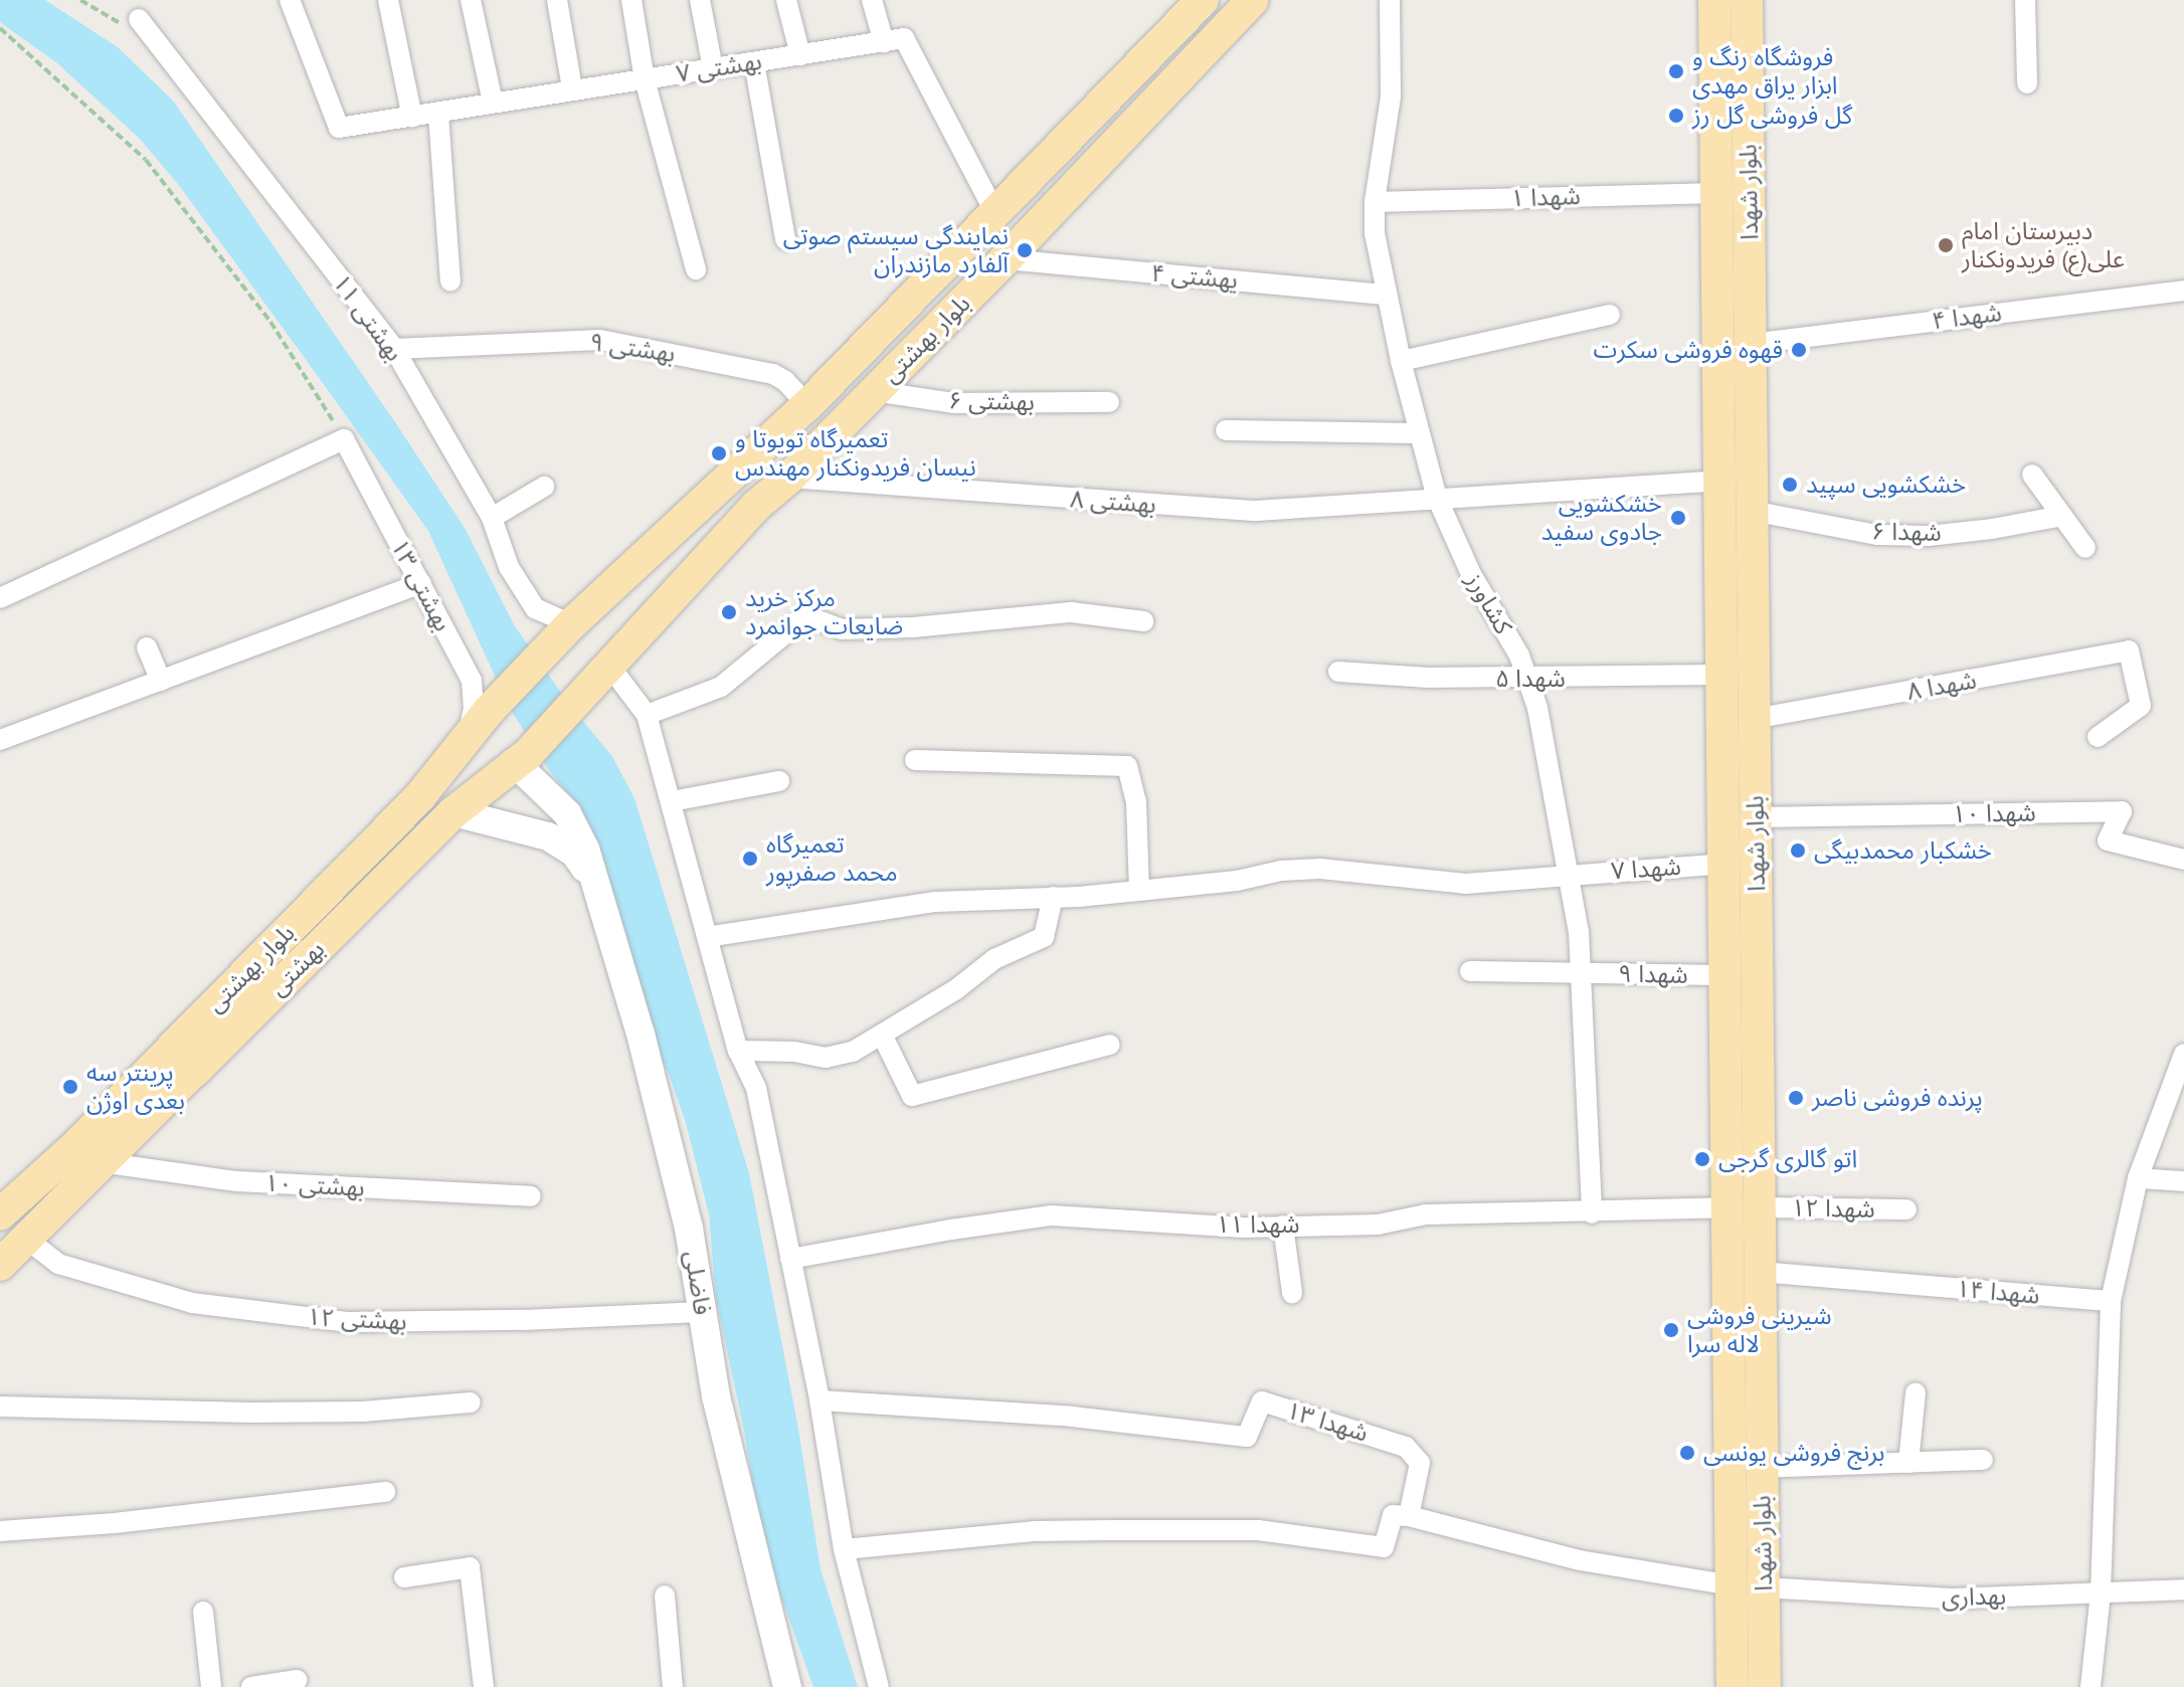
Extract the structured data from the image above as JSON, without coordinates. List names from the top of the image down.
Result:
{
  "streets": {
    "main road": [
      "بلوار شهدا",
      "بلوار بهشتی",
      "بهشتی",
      "فاضلی"
    ],
    "street": [
      "بهشتی ۷",
      "شهدا ۱",
      "یهشتی ۴",
      "شهدا ۴",
      "بهشتی ۱۱",
      "بهشتی ۹",
      "بهشتی ۶",
      "بهشتی ۸",
      "شهدا ۶",
      "بهشتی ۱۳",
      "کشاورز",
      "شهدا ۵",
      "شهدا ۸",
      "شهدا ۱۰",
      "شهدا ۷",
      "شهدا ۹",
      "بهشتی ۱۰",
      "شهدا ۱۲",
      "شهدا ۱۱",
      "شهدا ۱۴",
      "بهشتی ۱۲",
      "شهدا ۱۳",
      "بهداری"
    ]
  },
  "crossings": [
    ["بلوار شهدا", "شهدا ۱"],
    ["بلوار شهدا", "شهدا ۴"],
    ["بلوار شهدا", "بهشتی ۸"],
    ["بلوار شهدا", "شهدا ۶"],
    ["بلوار شهدا", "شهدا ۵"],
    ["بلوار شهدا", "شهدا ۸"],
    ["بلوار شهدا", "شهدا ۱۰"],
    ["بلوار شهدا", "شهدا ۷"],
    ["بلوار شهدا", "شهدا ۹"],
    ["بلوار شهدا", "شهدا ۱۲"],
    ["بلوار شهدا", "شهدا ۱۱"],
    ["بلوار شهدا", "شهدا ۱۴"],
    ["بلوار شهدا", "بهداری"],
    ["شهدا ۱", "کشاورز"],
    ["یهشتی ۴", "بلوار بهشتی"],
    ["یهشتی ۴", "کشاورز"],
    ["بهشتی ۱۱", "بلوار بهشتی"],
    ["بهشتی ۱۱", "بهشتی ۹"],
    ["بلوار بهشتی", "بهشتی ۹"],
    ["بلوار بهشتی", "بهشتی ۶"],
    ["بلوار بهشتی", "بهشتی ۸"],
    ["بلوار بهشتی", "بهشتی ۱۳"],
    ["بلوار بهشتی", "بهشتی"],
    ["بهشتی ۸", "کشاورز"],
    ["کشاورز", "شهدا ۵"],
    ["کشاورز", "شهدا ۷"],
    ["کشاورز", "شهدا ۹"],
    ["کشاورز", "شهدا ۱۱"],
    ["بهشتی", "بهشتی ۱۰"],
    ["بهشتی", "فاضلی"],
    ["بهشتی", "بهشتی ۱۲"],
    ["فاضلی", "بهشتی ۱۲"]
  ],
  "places": [
    "فروشگاه رنگ و ابزار یراق مهدی",
    "گل فروشی گل رز",
    "دبیرستان امام علی(ع) فریدونکنار",
    "نمایندگی سیستم صوتی آلفارد مازندران",
    "قهوه فروشی سکرت",
    "تعمیرگاه تویوتا و نیسان فریدونکنار مهندس",
    "خشکشویی سپید",
    "خشکشویی جادوی سفید",
    "مرکز خرید ضایعات جوانمرد",
    "خشکبار محمدبیگی",
    "تعمیرگاه محمد صفرپور",
    "پرینتر سه بعدی اوژن",
    "پرنده فروشی ناصر",
    "اتو گالری گرجی",
    "شیرینی فروشی لاله سرا",
    "برنج فروشی یونسی"
  ]
}
